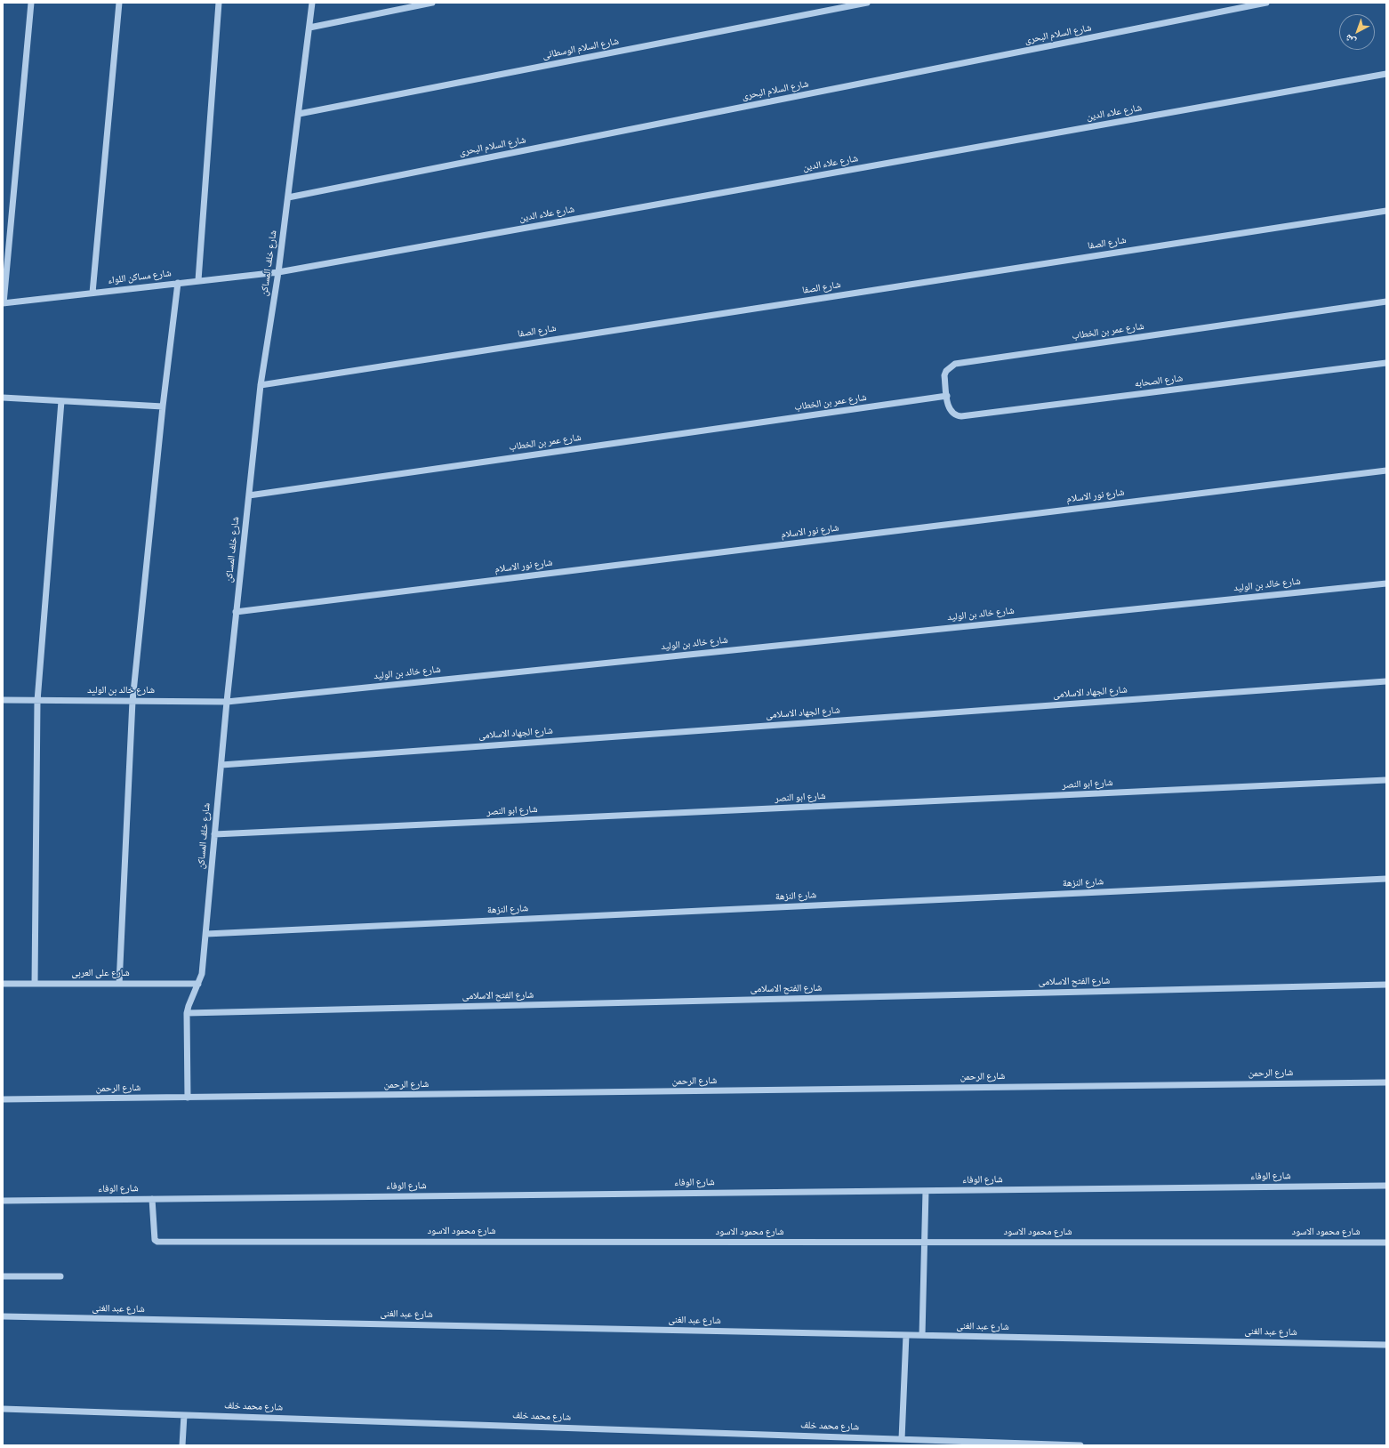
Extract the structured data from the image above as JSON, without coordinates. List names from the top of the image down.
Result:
{
  "streets": {
    "street": [
      "شارع السلام البحرى",
      "شارع السلام الوسطانى",
      "شارع علاء الدين",
      "شارع الصفا",
      "شارع خلف المساكن",
      "شارع مساكن اللواء",
      "شارع عمر بن الخطاب",
      "شارع الصحابه",
      "شارع نور الاسلام",
      "شارع خالد بن الوليد",
      "شارع الجهاد الاسلامى",
      "شارع ابو النصر",
      "شارع النزهة",
      "شارع على العربى",
      "شارع الفتح الاسلامى",
      "شارع الرحمن",
      "شارع الوفاء",
      "شارع محمود الاسود",
      "شارع عبد الغنى",
      "شارع محمد خلف"
    ]
  },
  "crossings": [
    ["شارع السلام البحرى", "شارع خلف المساكن"],
    ["شارع السلام الوسطانى", "شارع خلف المساكن"],
    ["شارع علاء الدين", "شارع خلف المساكن"],
    ["شارع علاء الدين", "شارع مساكن اللواء"],
    ["شارع الصفا", "شارع خلف المساكن"],
    ["شارع خلف المساكن", "شارع مساكن اللواء"],
    ["شارع خلف المساكن", "شارع عمر بن الخطاب"],
    ["شارع خلف المساكن", "شارع نور الاسلام"],
    ["شارع خلف المساكن", "شارع خالد بن الوليد"],
    ["شارع خلف المساكن", "شارع الجهاد الاسلامى"],
    ["شارع خلف المساكن", "شارع ابو النصر"],
    ["شارع خلف المساكن", "شارع النزهة"],
    ["شارع خلف المساكن", "شارع على العربى"],
    ["شارع خلف المساكن", "شارع الفتح الاسلامى"],
    ["شارع خلف المساكن", "شارع الرحمن"],
    ["شارع عمر بن الخطاب", "شارع الصحابه"],
    ["شارع الوفاء", "شارع محمود الاسود"]
  ],
  "north": "bottom left"
}
